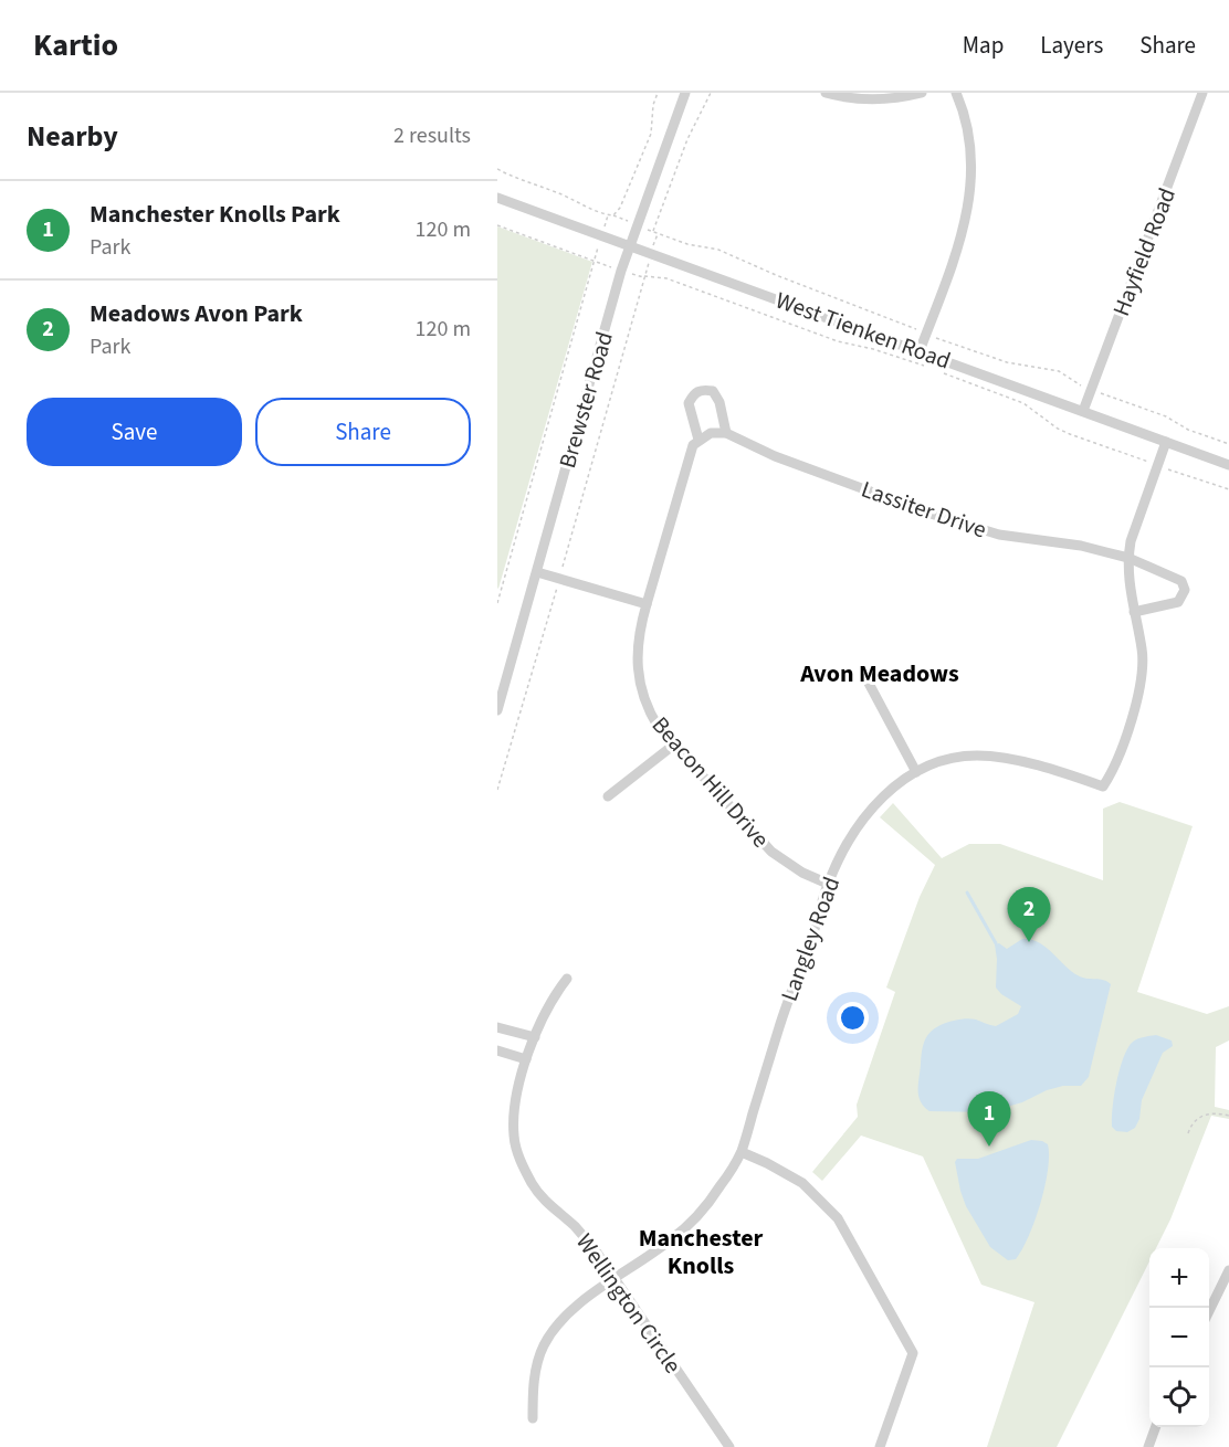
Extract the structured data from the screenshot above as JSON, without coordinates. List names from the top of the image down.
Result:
{
  "streets": {
    "street": [
      "Hayfield Road",
      "West Tienken Road",
      "Brewster Road",
      "Lassiter Drive",
      "Beacon Hill Drive",
      "Langley Road",
      "Wellington Circle"
    ]
  },
  "crossings": [
    ["Hayfield Road", "West Tienken Road"],
    ["West Tienken Road", "Brewster Road"],
    ["West Tienken Road", "Langley Road"],
    ["Lassiter Drive", "Langley Road"],
    ["Beacon Hill Drive", "Langley Road"],
    ["Langley Road", "Wellington Circle"]
  ],
  "districts": ["Avon Meadows", "Manchester Knolls"],
  "page": {
    "header": "Kartio",
    "nav": ["Map", "Layers", "Share"],
    "heading": ["Nearby", "2 results"],
    "list": [
      {
        "mark": "1",
        "name": "Manchester Knolls Park",
        "note": "Park",
        "value": "120 m"
      },
      {
        "mark": "2",
        "name": "Meadows Avon Park",
        "note": "Park",
        "value": "120 m"
      }
    ],
    "buttons": ["Save", "Share"],
    "pins": ["2", "1"],
    "map_buttons": ["+", "−"]
  }
}
